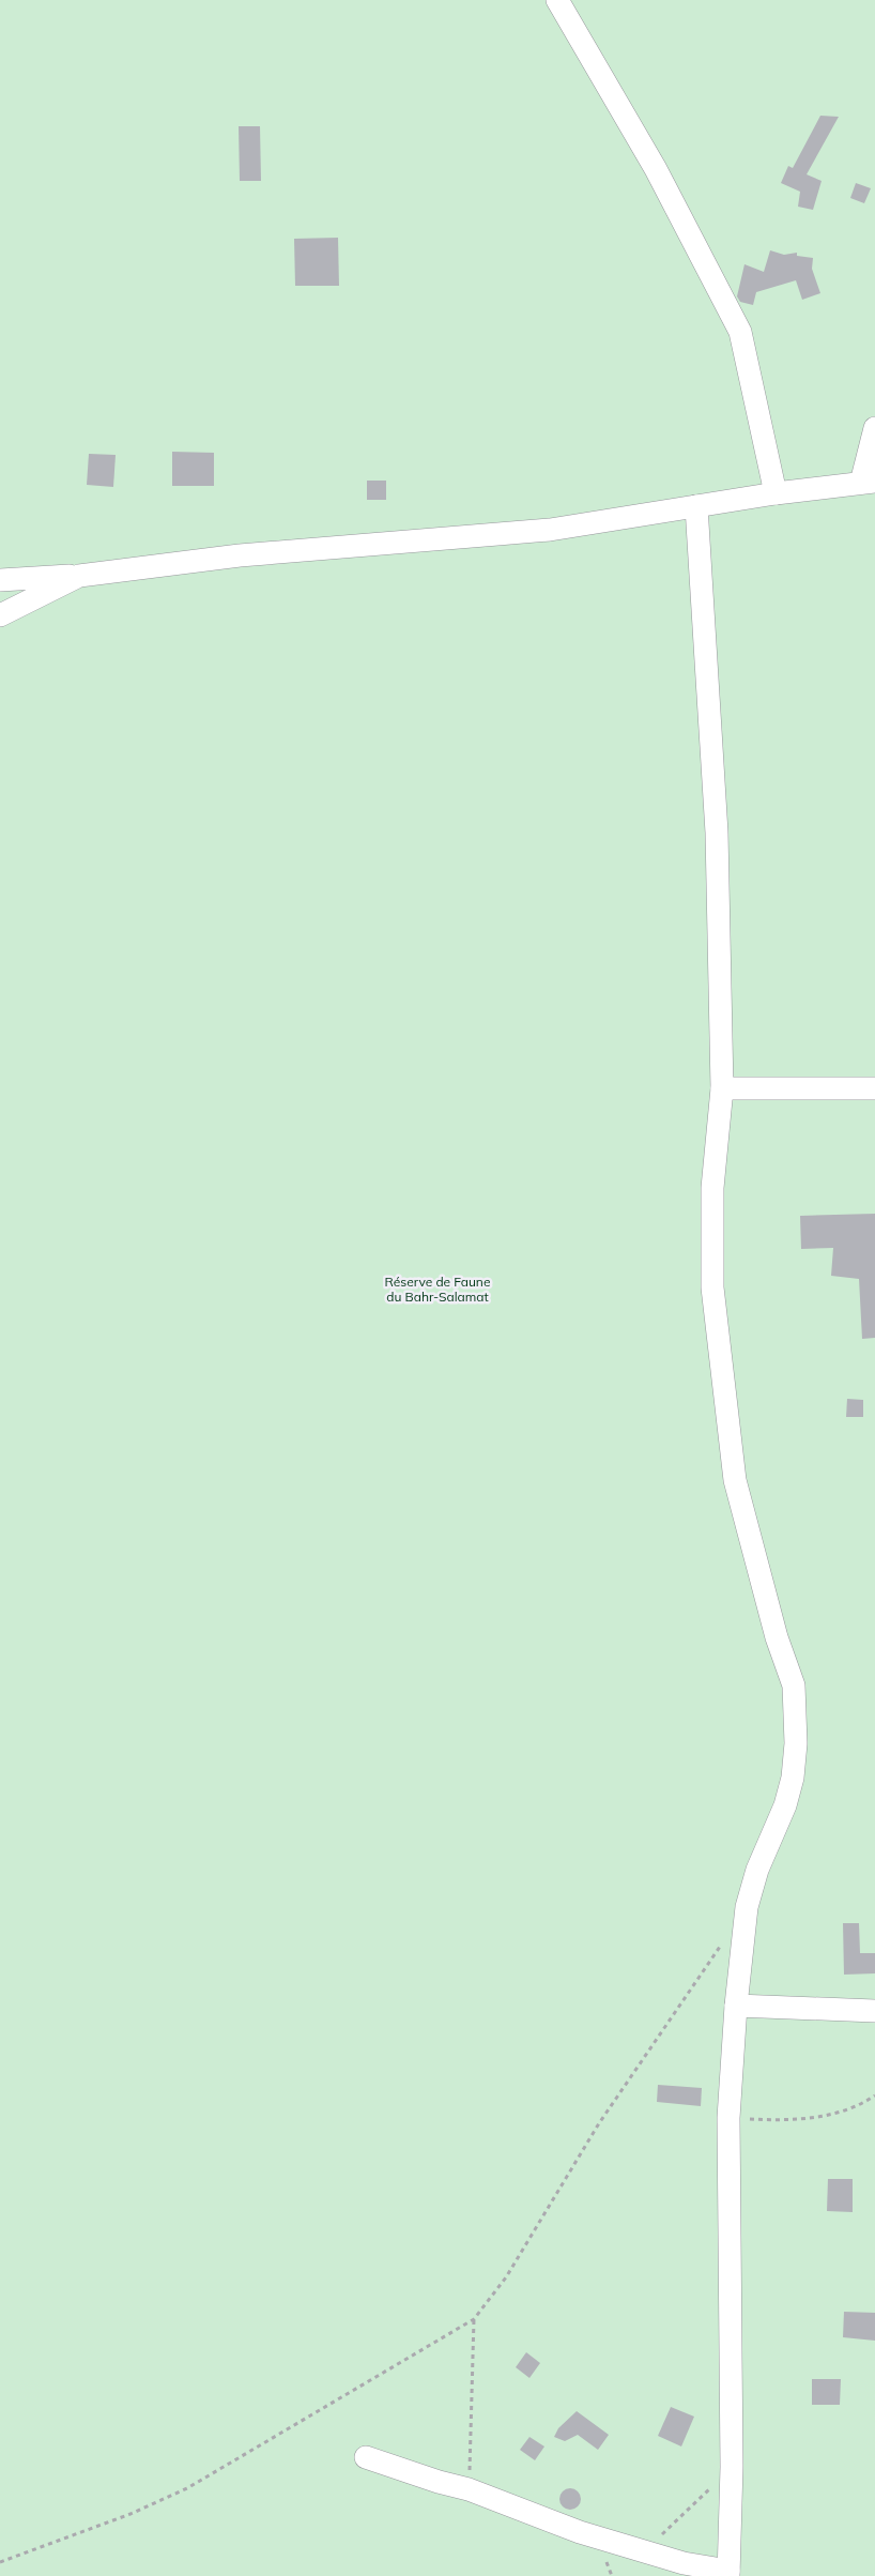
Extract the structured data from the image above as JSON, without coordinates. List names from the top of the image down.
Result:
{
  "parks": ["Réserve de Faune du Bahr-Salamat"]
}
